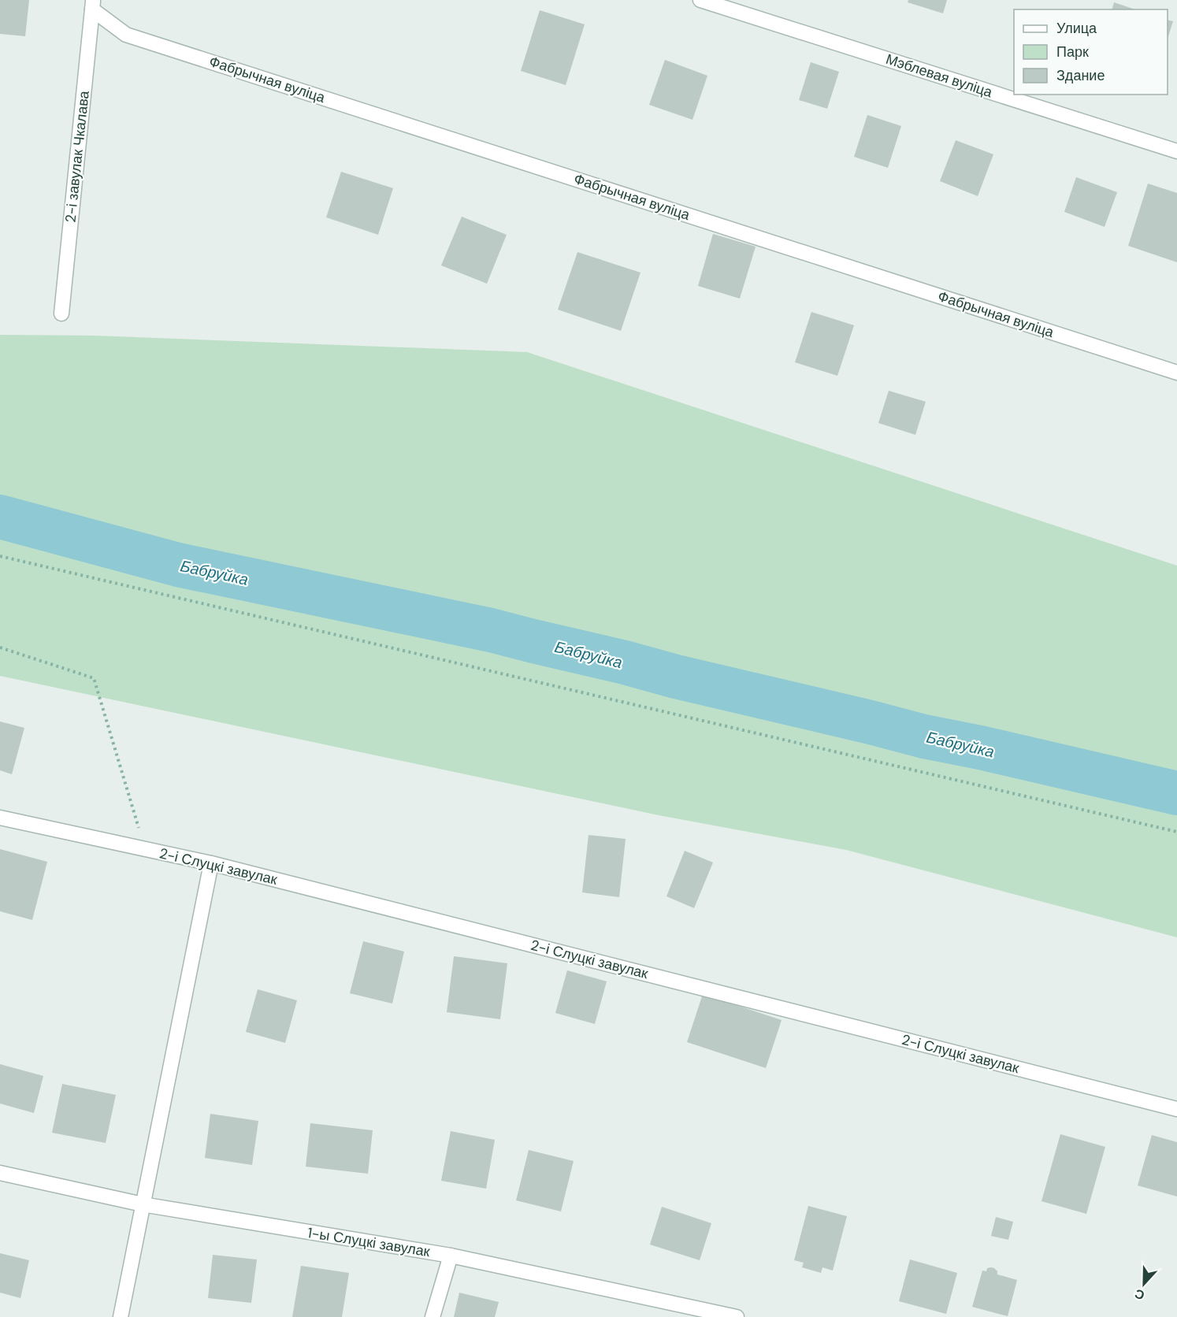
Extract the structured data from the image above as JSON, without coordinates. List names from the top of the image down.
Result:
{
  "streets": {
    "street": [
      "Мэблевая вуліца",
      "Фабрычная вуліца",
      "2-і завулак Чкалава",
      "2-і Слуцкі завулак",
      "1-ы Слуцкі завулак"
    ]
  },
  "crossings": [
    ["Фабрычная вуліца", "2-і завулак Чкалава"]
  ],
  "water": ["Бабруйка"],
  "legend": ["Улица", "Парк", "Здание"],
  "north": "bottom"
}
